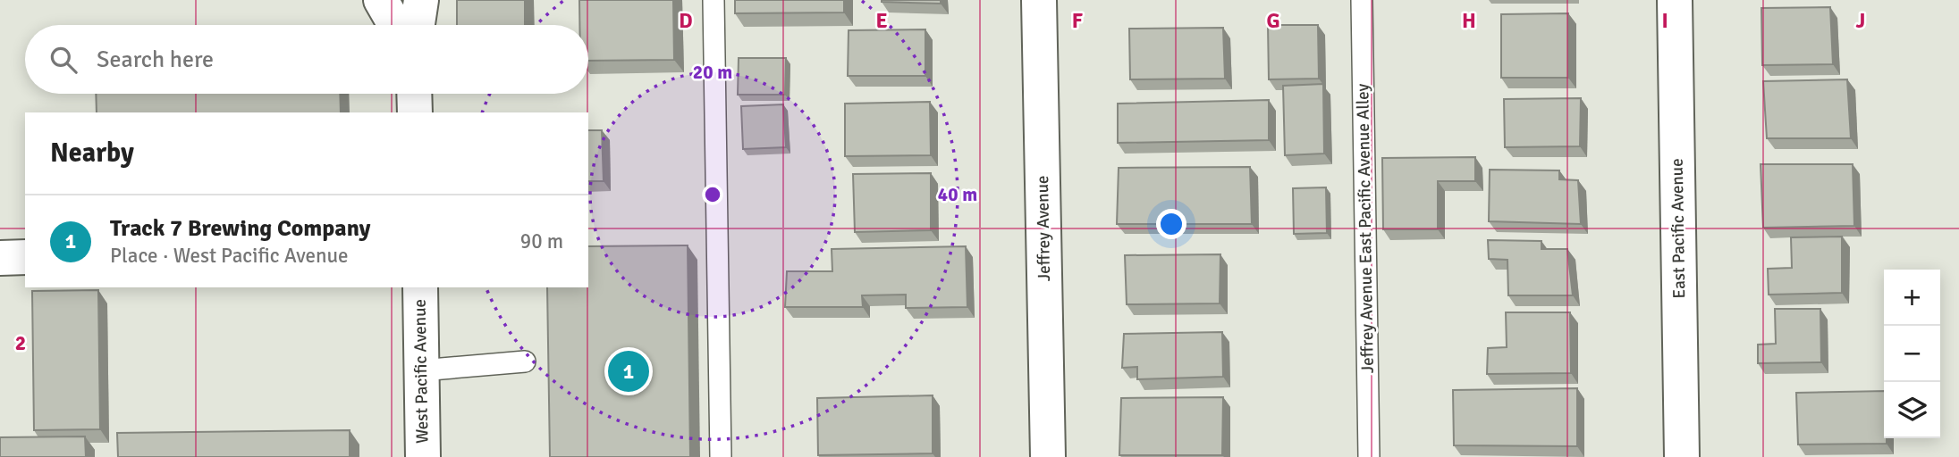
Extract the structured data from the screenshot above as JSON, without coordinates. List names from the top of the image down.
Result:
{
  "streets": {
    "street": ["Jeffrey Avenue", "East Pacific Avenue", "West Pacific Avenue"],
    "lane": ["Jeffrey Avenue East Pacific Avenue Alley"]
  },
  "page": {
    "search": "Search here",
    "heading": "Nearby",
    "list": [
      {
        "mark": "1",
        "name": "Track 7 Brewing Company",
        "note": "Place · West Pacific Avenue",
        "value": "90 m"
      }
    ],
    "map_buttons": ["+", "−"],
    "pins": "1"
  },
  "grid": {
    "columns": [
      "D",
      "E",
      "F",
      "G",
      "H",
      "I",
      "J"
    ],
    "rows": ["2"]
  },
  "rings": ["20 m", "40 m"]
}
